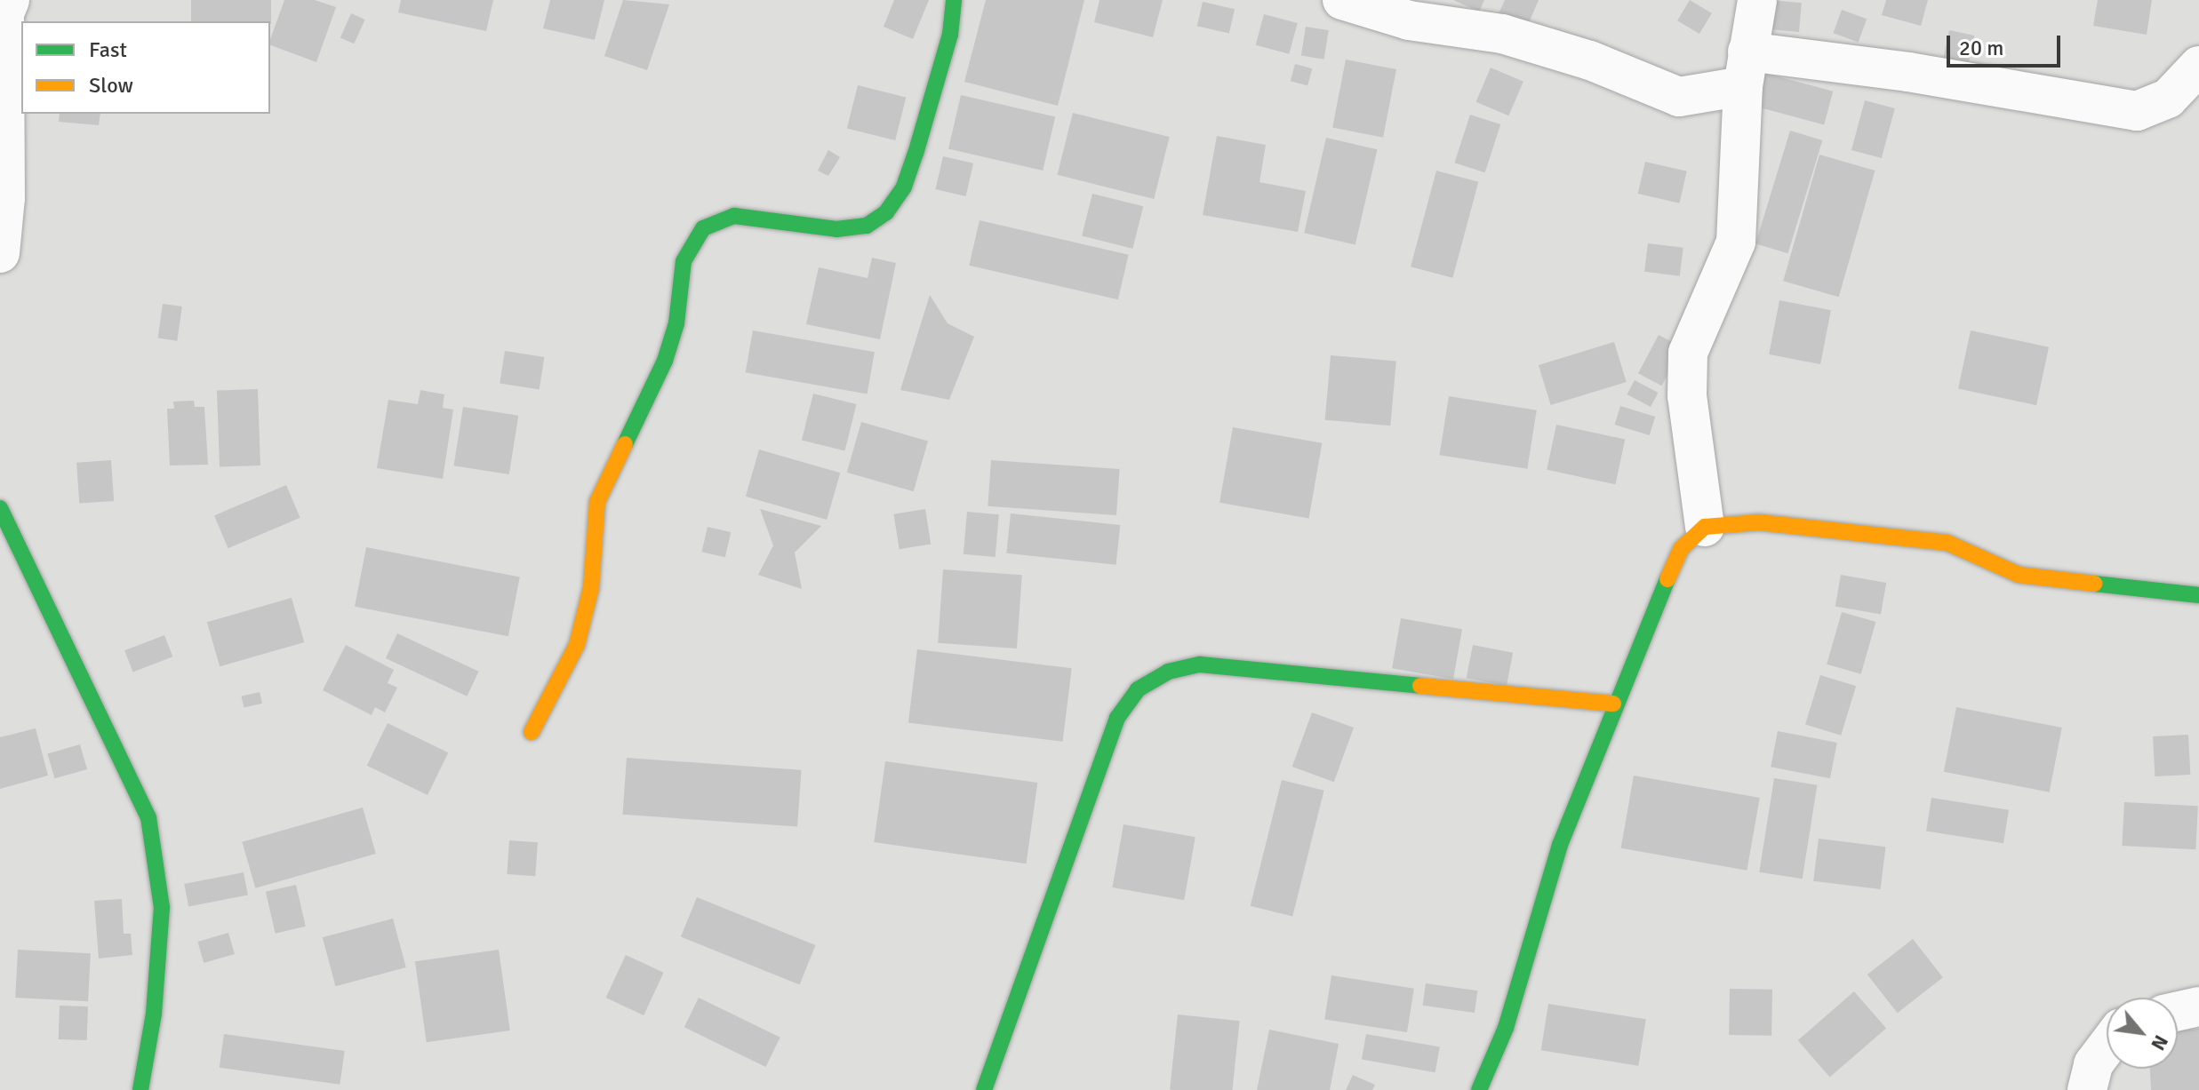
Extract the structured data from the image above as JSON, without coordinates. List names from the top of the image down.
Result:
{
  "legend": ["Fast", "Slow"],
  "scale_bar": "20 m",
  "north": "bottom right"
}
